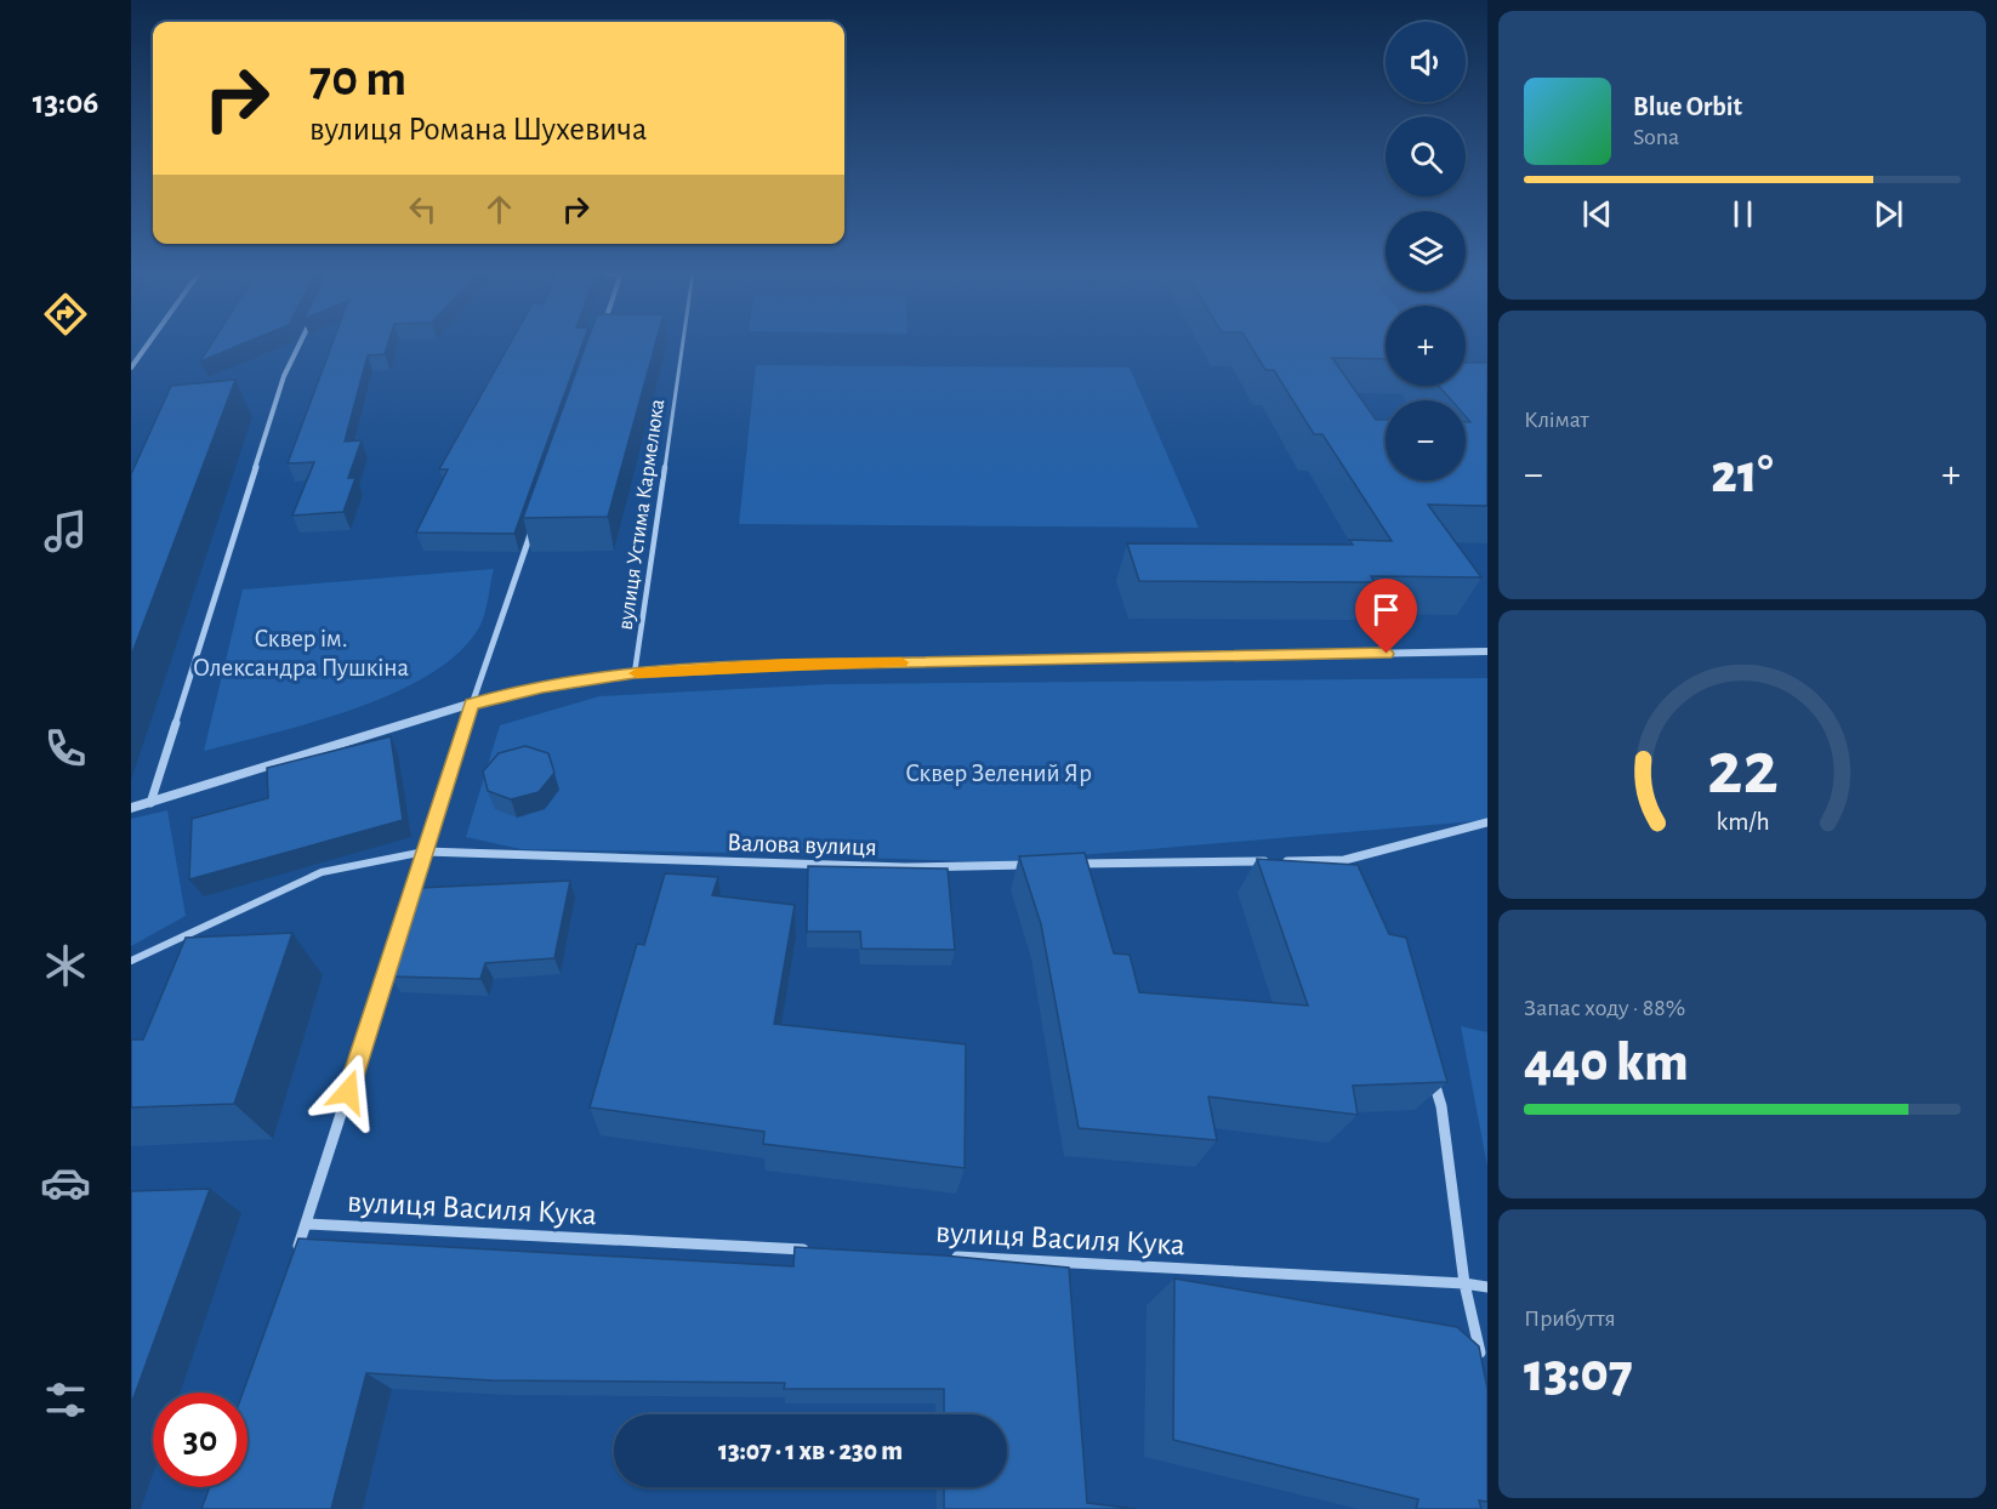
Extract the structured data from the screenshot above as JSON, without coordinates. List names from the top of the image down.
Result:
{
  "streets": {
    "street": ["вулиця Устима Кармелюка", "Валова вулиця", "вулиця Василя Кука"]
  },
  "parks": ["Сквер ім. Олександра Пушкіна", "Сквер Зелений Яр"],
  "page": {
    "tabs": "13:06",
    "map_buttons": ["+", "−"],
    "turn": ["70 m", "вулиця Романа Шухевича"],
    "song": ["Blue Orbit", "Sona"],
    "tile": [
      "Клімат",
      ["Запас ходу · 88%", "440 km"],
      ["Прибуття", "13:07"]
    ],
    "heat": ["−", "21°", "+"],
    "limit": "30",
    "trip": "13:07 · 1 хв · 230 m",
    "gauge": ["22", "km/h"]
  }
}
